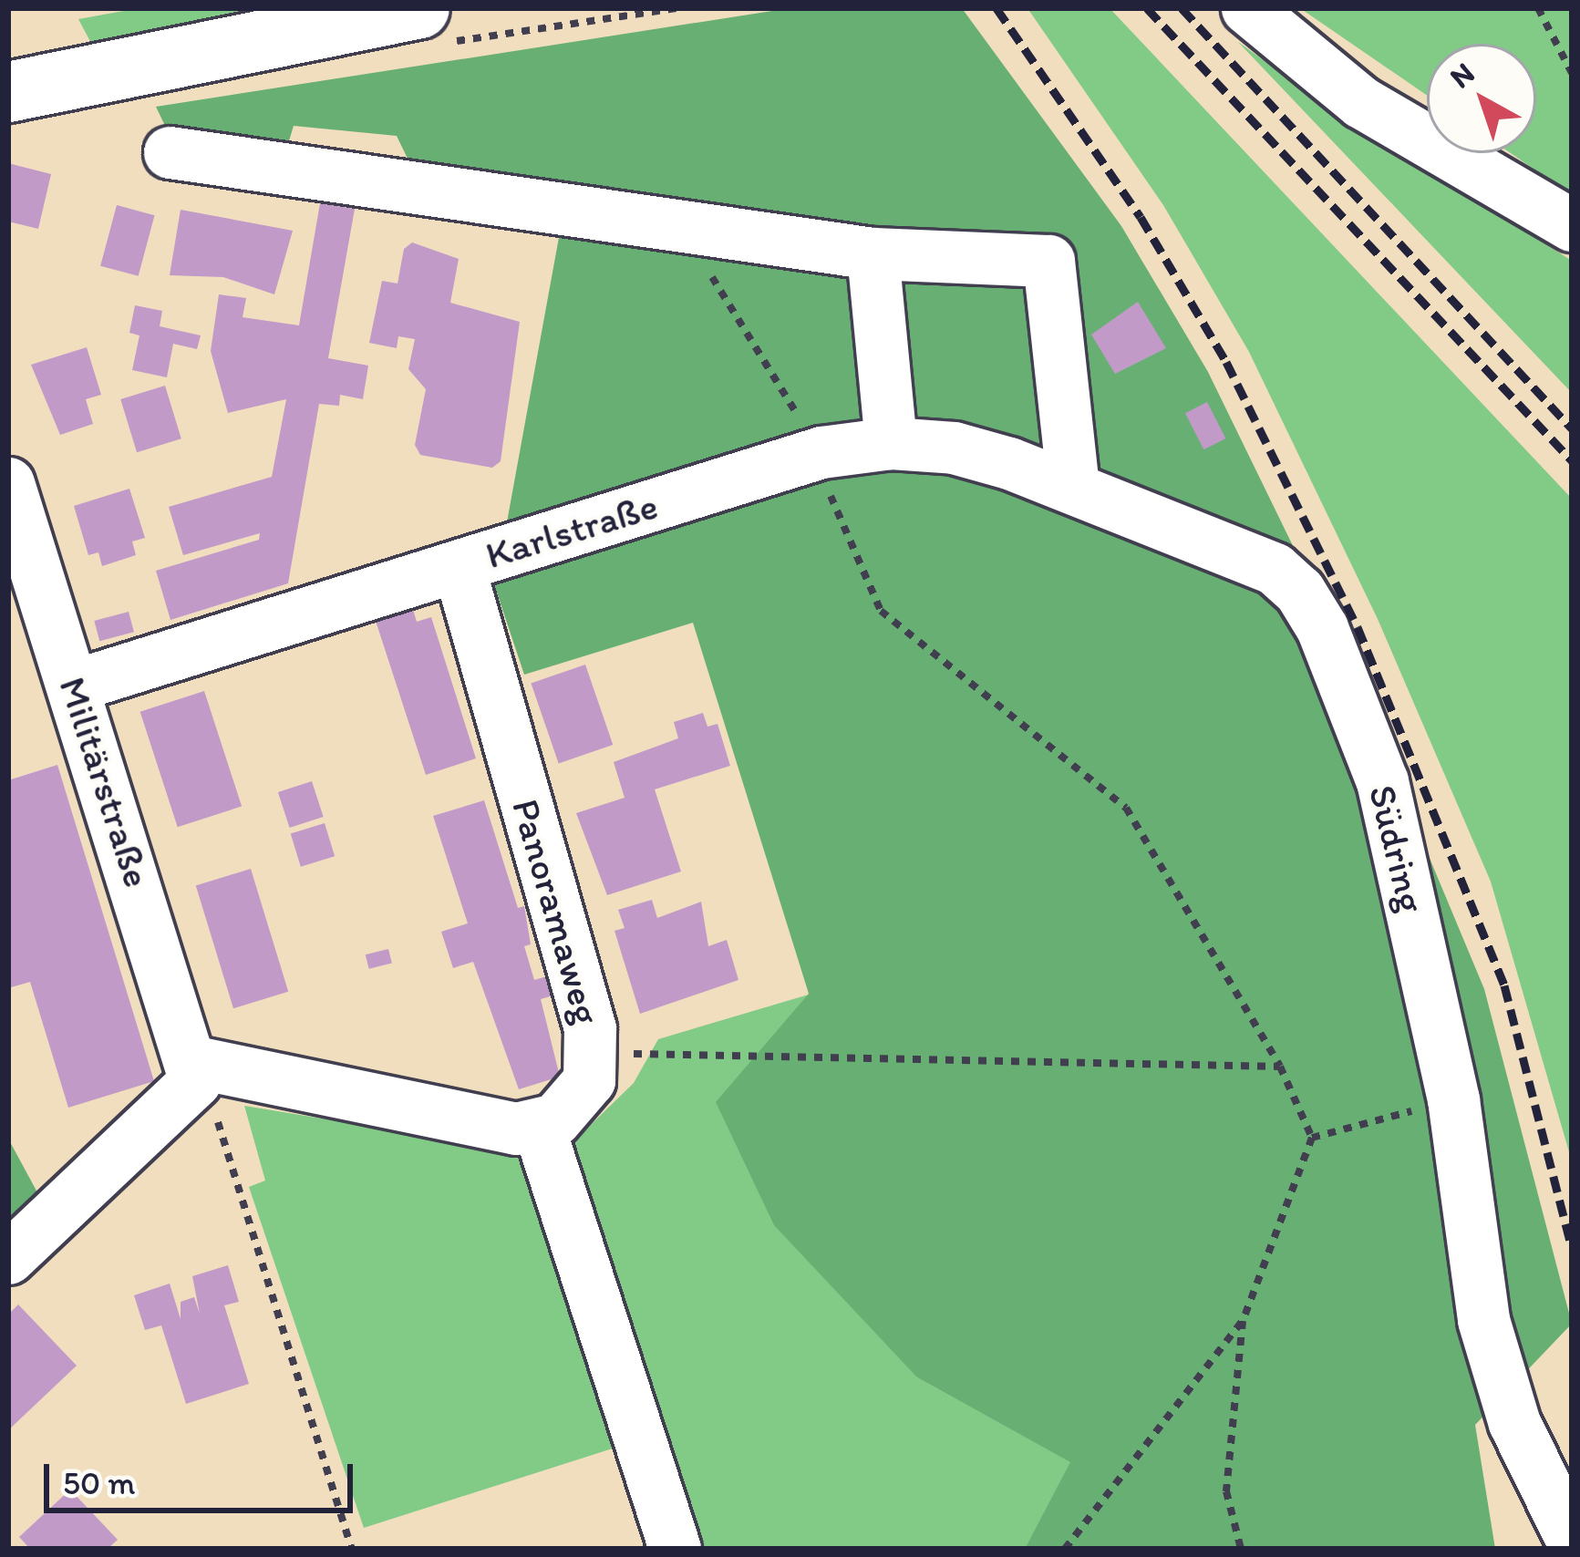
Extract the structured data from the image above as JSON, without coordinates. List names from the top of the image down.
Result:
{
  "streets": {
    "street": [
      "Karlstraße",
      "Militärstraße",
      "Südring",
      "Panoramaweg"
    ]
  },
  "crossings": [
    ["Karlstraße", "Militärstraße"],
    ["Karlstraße", "Südring"],
    ["Karlstraße", "Panoramaweg"]
  ],
  "scale_bar": "50 m",
  "north": "top left"
}
